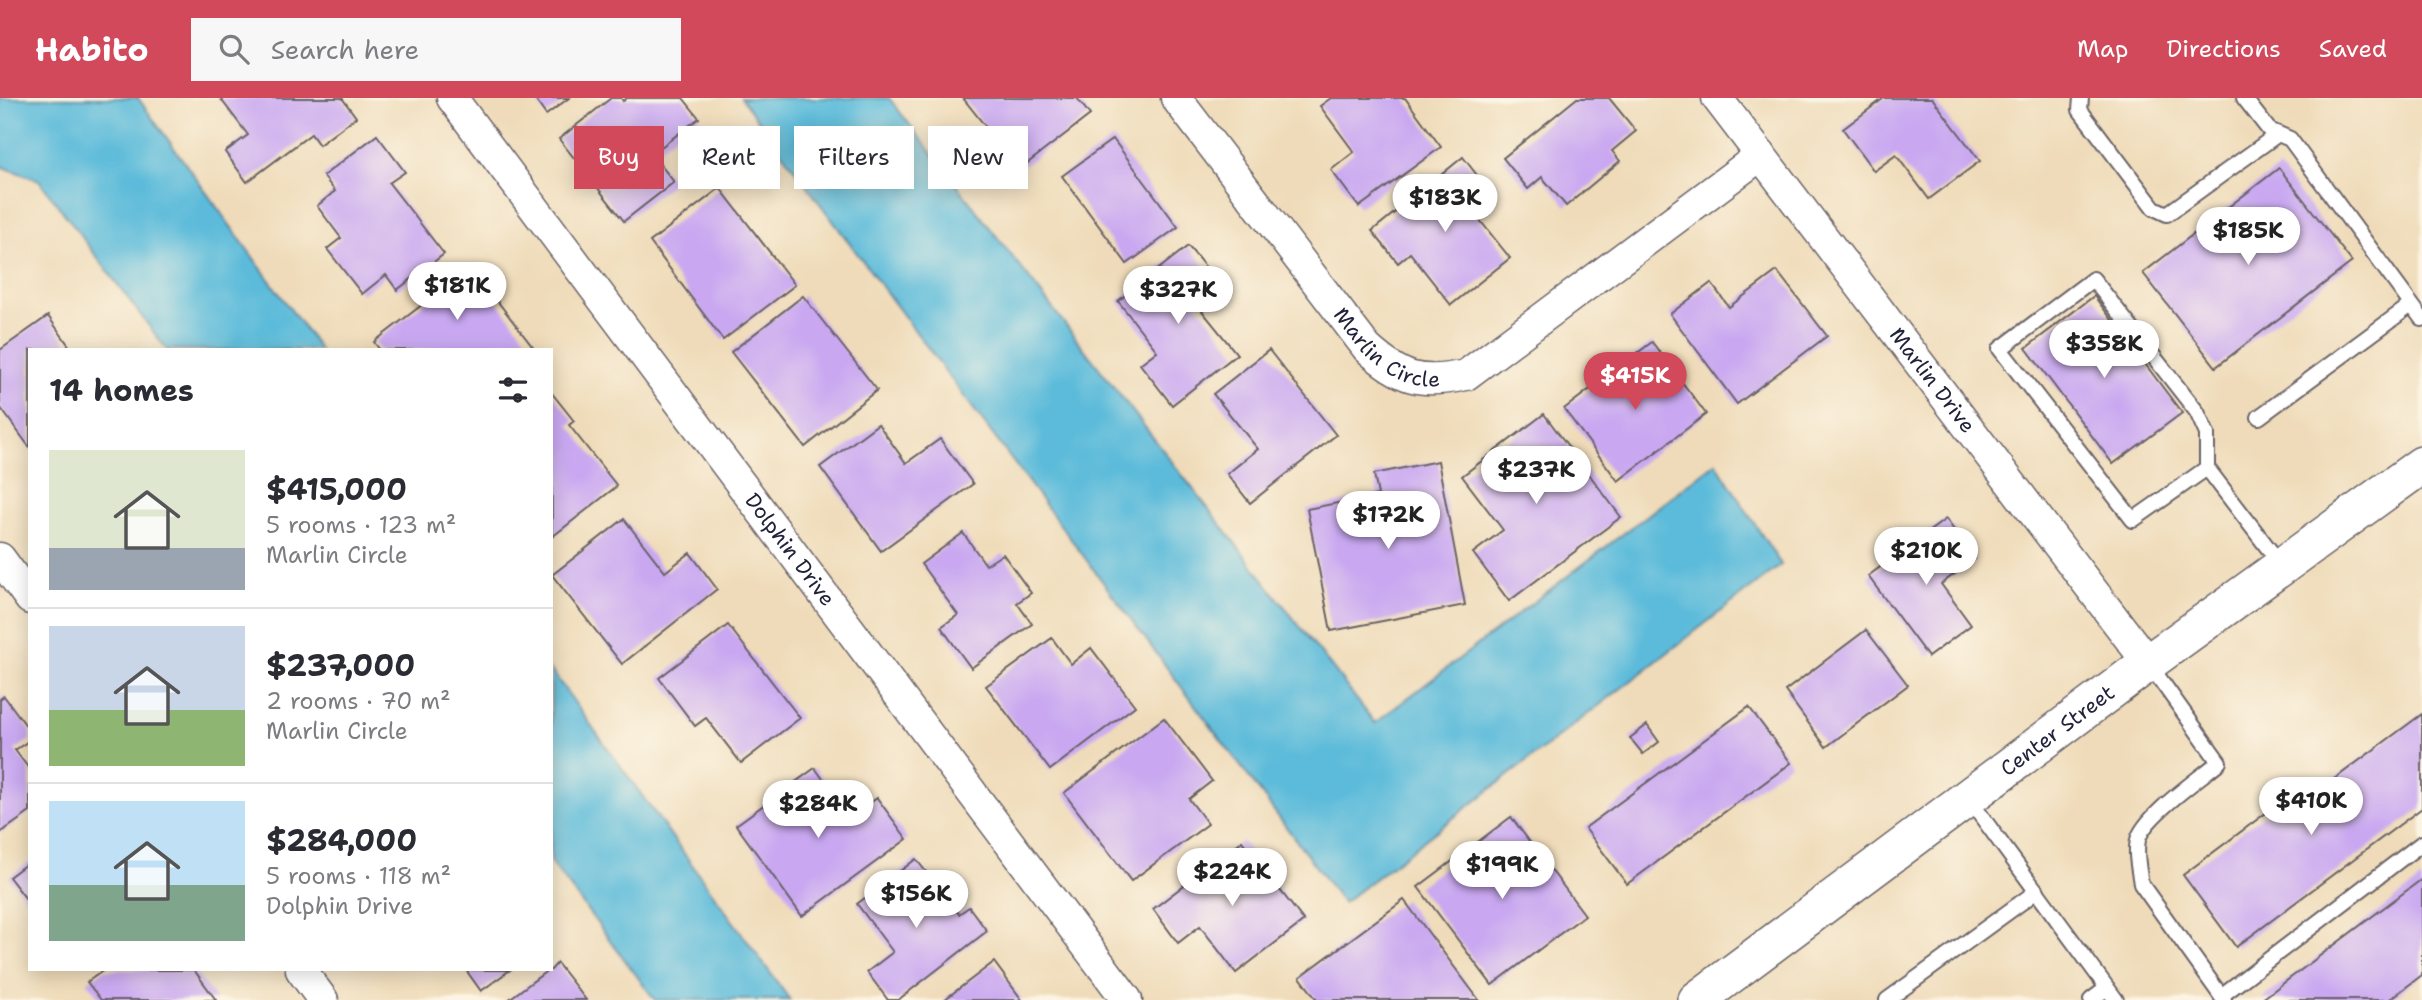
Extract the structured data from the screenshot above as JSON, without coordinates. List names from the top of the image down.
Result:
{
  "streets": {
    "street": [
      "Marlin Circle",
      "Marlin Drive",
      "Dolphin Drive",
      "Center Street"
    ]
  },
  "crossings": [
    ["Marlin Circle", "Marlin Drive"],
    ["Marlin Drive", "Center Street"]
  ],
  "page": {
    "header": "Habito",
    "search": "Search here",
    "nav": ["Map", "Directions", "Saved"],
    "chip": [
      "Buy",
      "Rent",
      "Filters",
      "New"
    ],
    "price": [
      "$183K",
      "$185K",
      "$181K",
      "$327K",
      "$358K",
      "$415K",
      "$237K",
      "$172K",
      "$210K",
      "$410K",
      "$284K",
      "$199K",
      "$224K",
      "$156K"
    ],
    "heading": "14 homes",
    "list": [
      {
        "name": "$415,000",
        "note": "5 rooms · 123 m² · Marlin Circle"
      },
      {
        "name": "$237,000",
        "note": "2 rooms · 70 m² · Marlin Circle"
      },
      {
        "name": "$284,000",
        "note": "5 rooms · 118 m² · Dolphin Drive"
      }
    ]
  }
}
